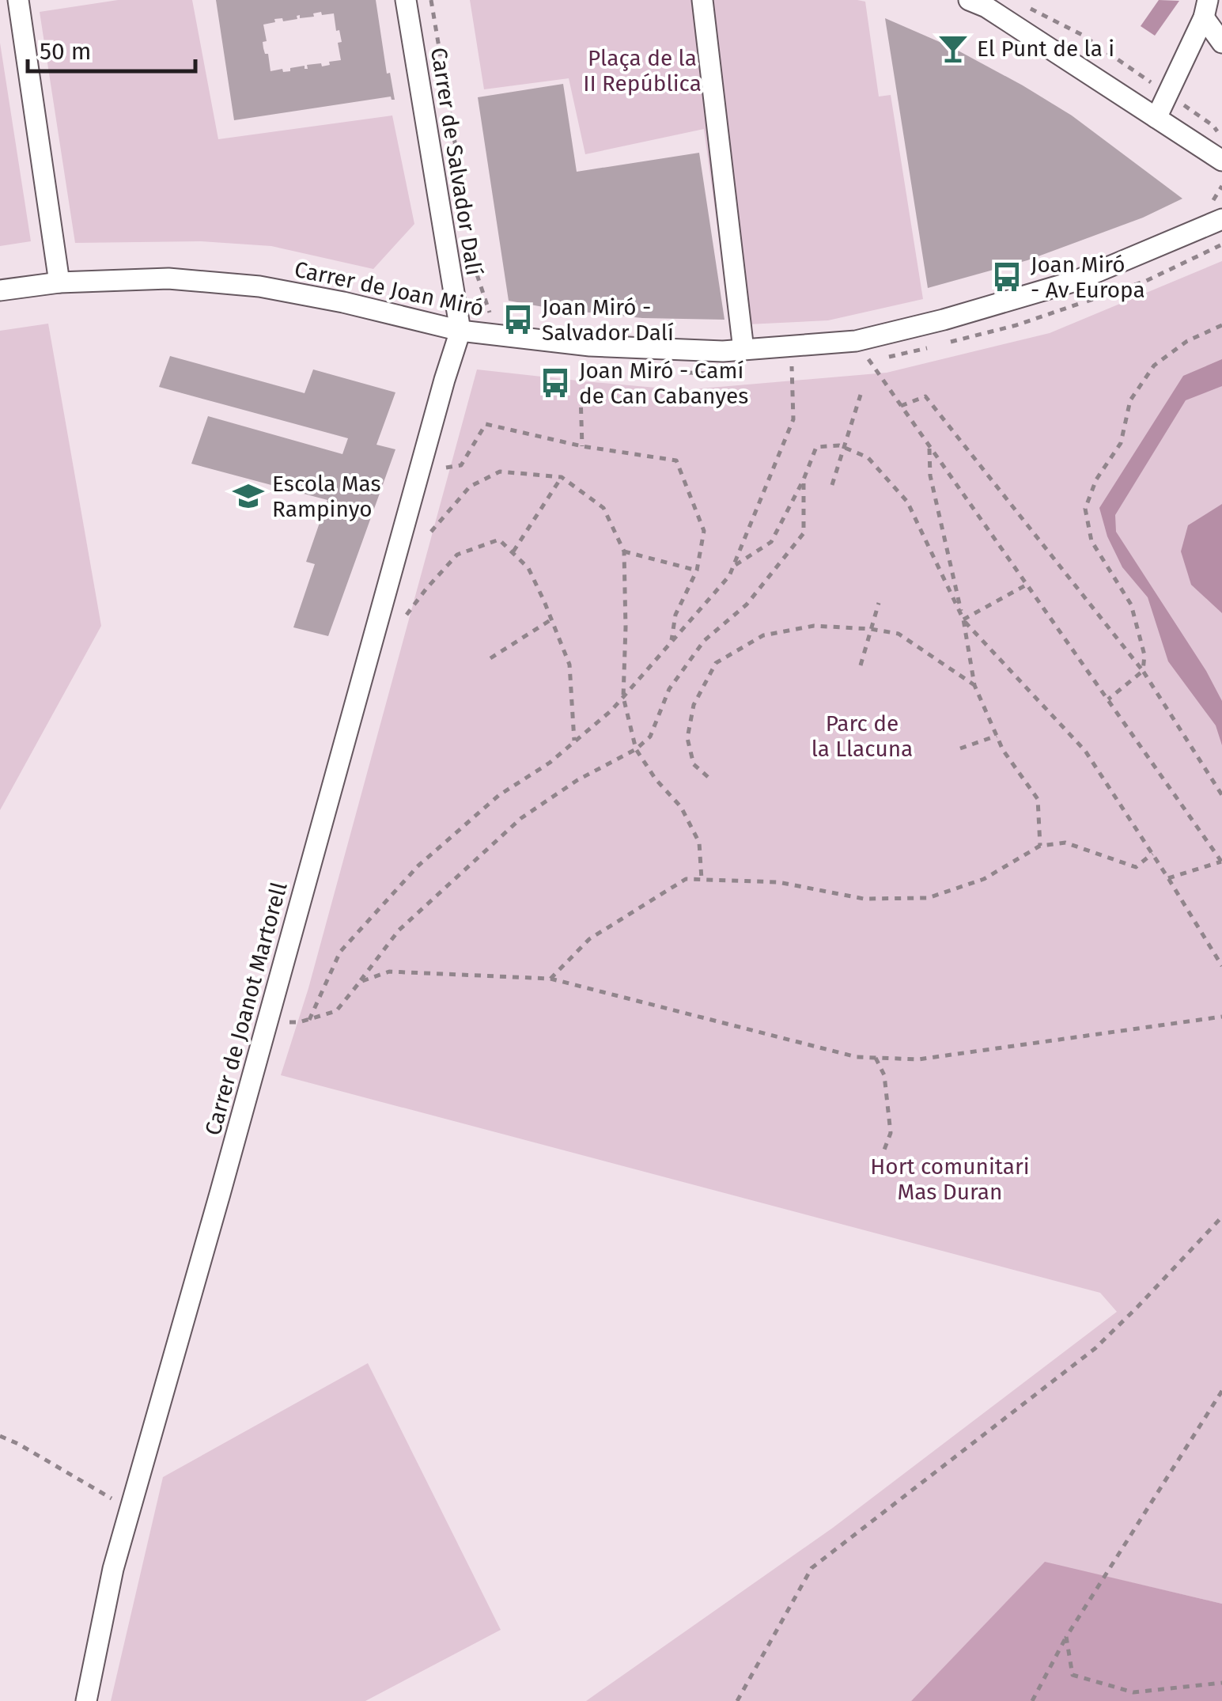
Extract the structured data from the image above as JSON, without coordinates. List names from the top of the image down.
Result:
{
  "streets": {
    "street": ["Carrer de Salvador Dalí", "Carrer de Joan Miró", "Carrer de Joanot Martorell"]
  },
  "crossings": [
    ["Carrer de Salvador Dalí", "Carrer de Joan Miró"],
    ["Carrer de Salvador Dalí", "Carrer de Joanot Martorell"],
    ["Carrer de Joan Miró", "Carrer de Joanot Martorell"]
  ],
  "parks": ["Plaça de la II República", "Parc de la Llacuna", "Hort comunitari Mas Duran"],
  "places": {
    "bar": ["El Punt de la i"],
    "bus stop": ["Joan Miró - Av Europa", "Joan Miró - Salvador Dalí", "Joan Miró - Camí de Can Cabanyes"],
    "school or university": ["Escola Mas Rampinyo"]
  },
  "scale_bar": "50 m"
}
